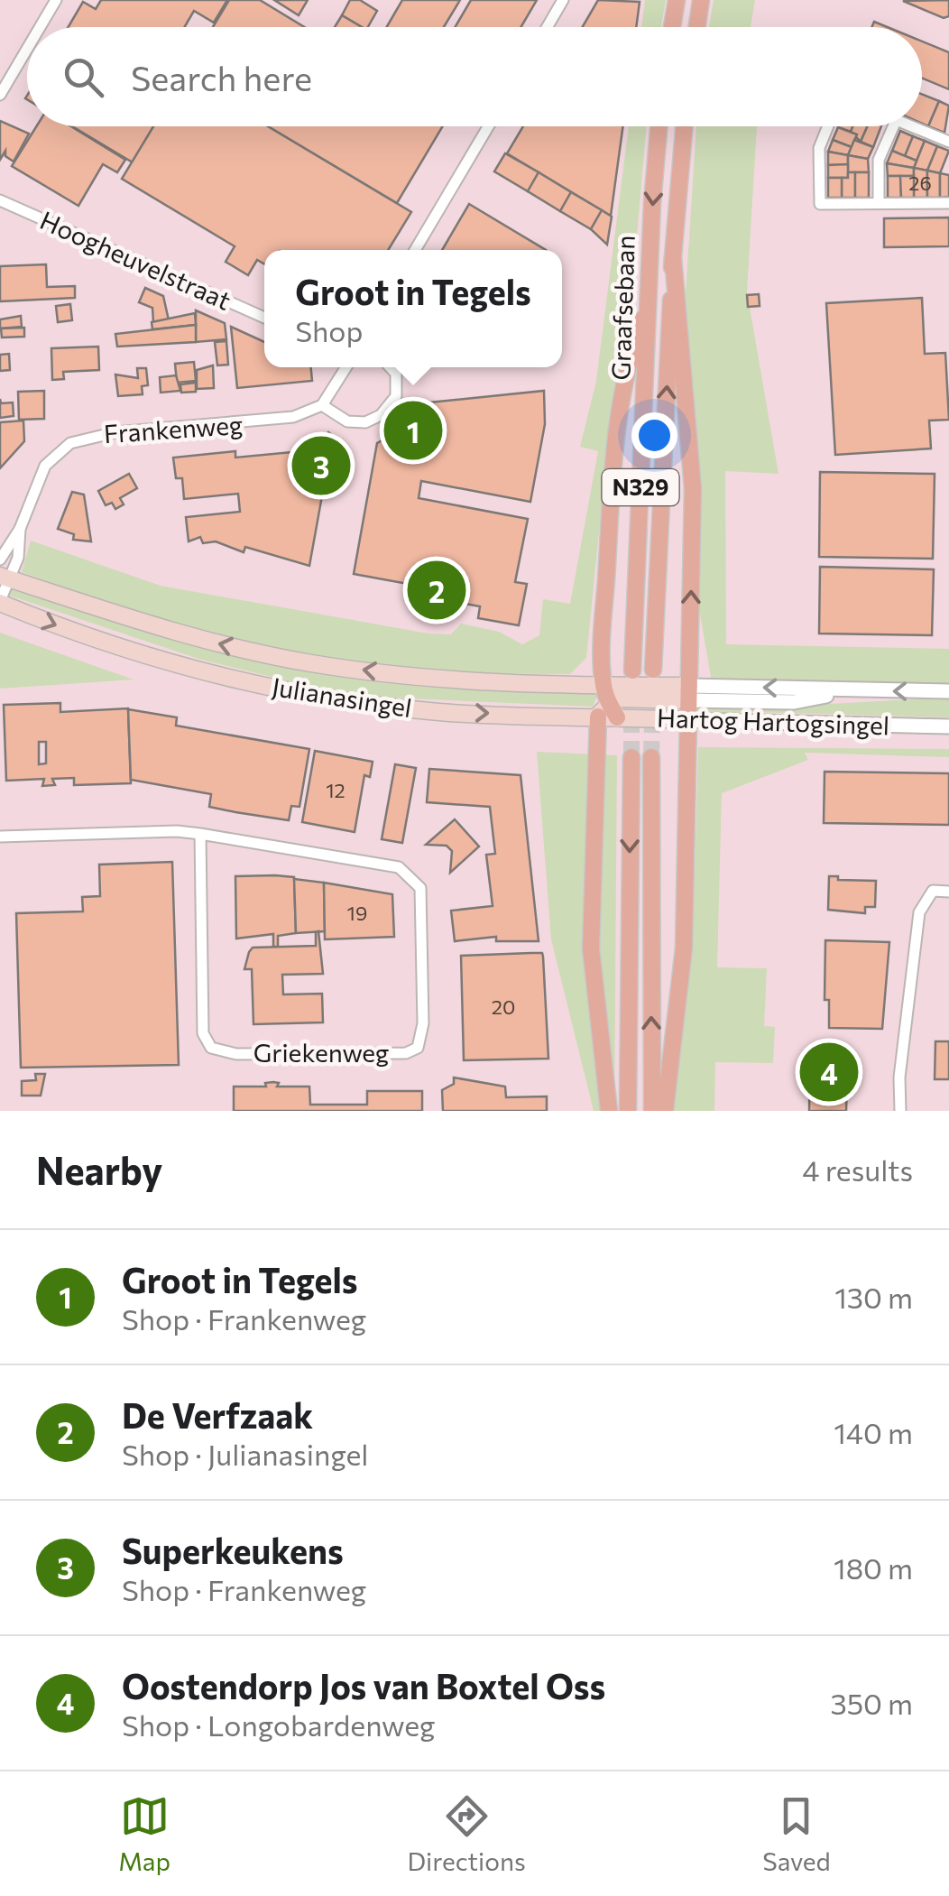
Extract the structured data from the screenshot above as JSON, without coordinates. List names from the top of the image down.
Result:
{
  "streets": {
    "main road": [
      "Graafsebaan",
      "N329",
      "Julianasingel",
      "Hartog Hartogsingel"
    ],
    "street": ["Hoogheuvelstraat", "Frankenweg", "Griekenweg"]
  },
  "crossings": [
    ["Graafsebaan", "N329"],
    ["Frankenweg", "Julianasingel"],
    ["N329", "Julianasingel"],
    ["N329", "Hartog Hartogsingel"],
    ["Julianasingel", "Hartog Hartogsingel"]
  ],
  "house_numbers": [
    "26",
    "12",
    "19",
    "20"
  ],
  "page": {
    "search": "Search here",
    "popup": ["Groot in Tegels", "Shop"],
    "pins": [
      "1",
      "3",
      "2",
      "4"
    ],
    "heading": ["Nearby", "4 results"],
    "list": [
      {
        "mark": "1",
        "name": "Groot in Tegels",
        "note": "Shop · Frankenweg",
        "value": "130 m"
      },
      {
        "mark": "2",
        "name": "De Verfzaak",
        "note": "Shop · Julianasingel",
        "value": "140 m"
      },
      {
        "mark": "3",
        "name": "Superkeukens",
        "note": "Shop · Frankenweg",
        "value": "180 m"
      },
      {
        "mark": "4",
        "name": "Oostendorp Jos van Boxtel Oss",
        "note": "Shop · Longobardenweg",
        "value": "350 m"
      }
    ],
    "nav": ["Map", "Directions", "Saved"]
  }
}
